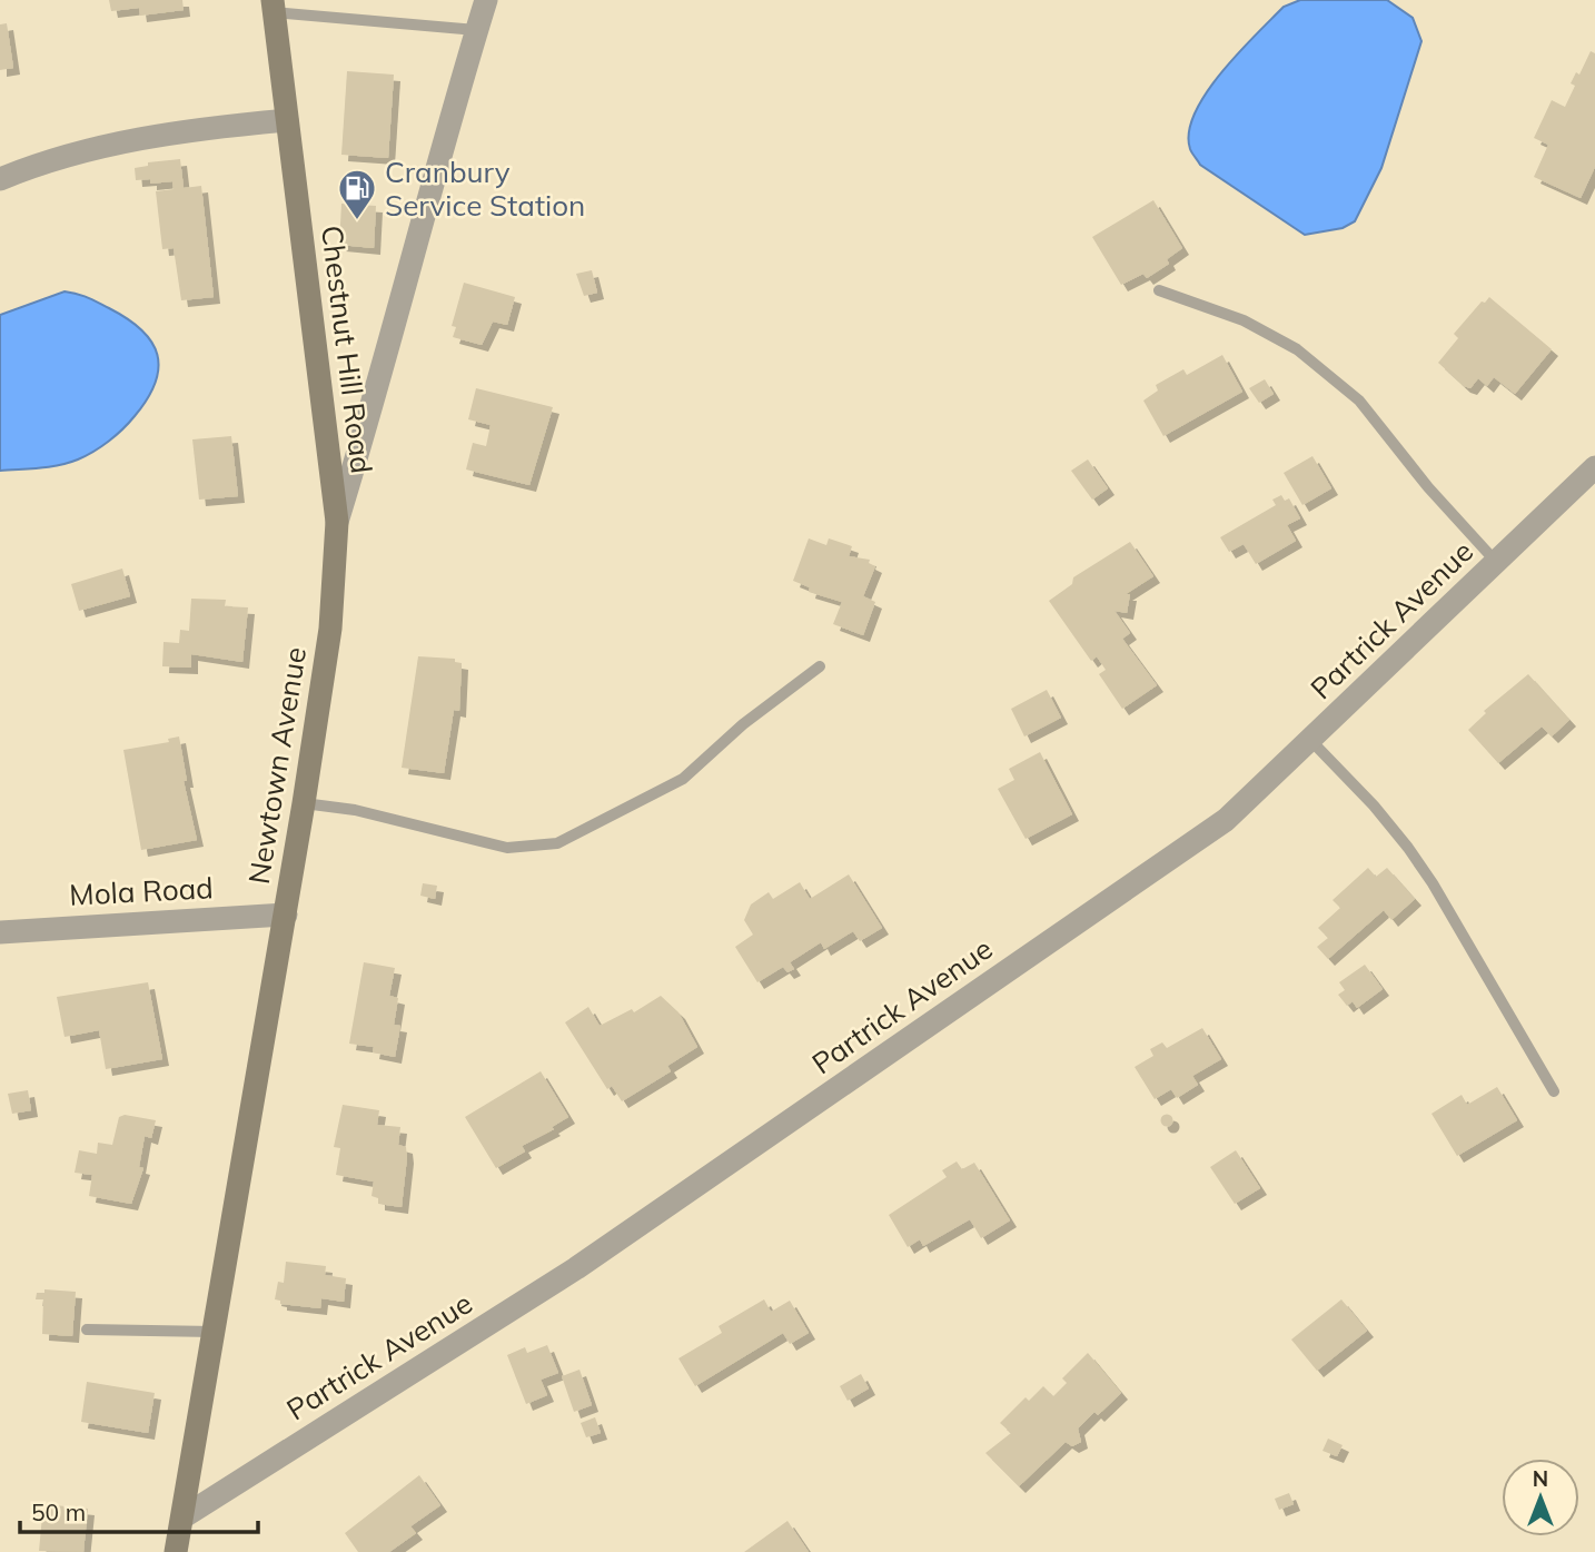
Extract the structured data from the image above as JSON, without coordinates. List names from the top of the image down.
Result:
{
  "streets": {
    "main road": ["Chestnut Hill Road", "Newtown Avenue"],
    "street": ["Partrick Avenue", "Mola Road"]
  },
  "crossings": [
    ["Chestnut Hill Road", "Newtown Avenue"],
    ["Partrick Avenue", "Newtown Avenue"],
    ["Newtown Avenue", "Mola Road"]
  ],
  "places": {
    "fuel station": ["Cranbury Service Station"]
  },
  "scale_bar": "50 m",
  "north": "top"
}
